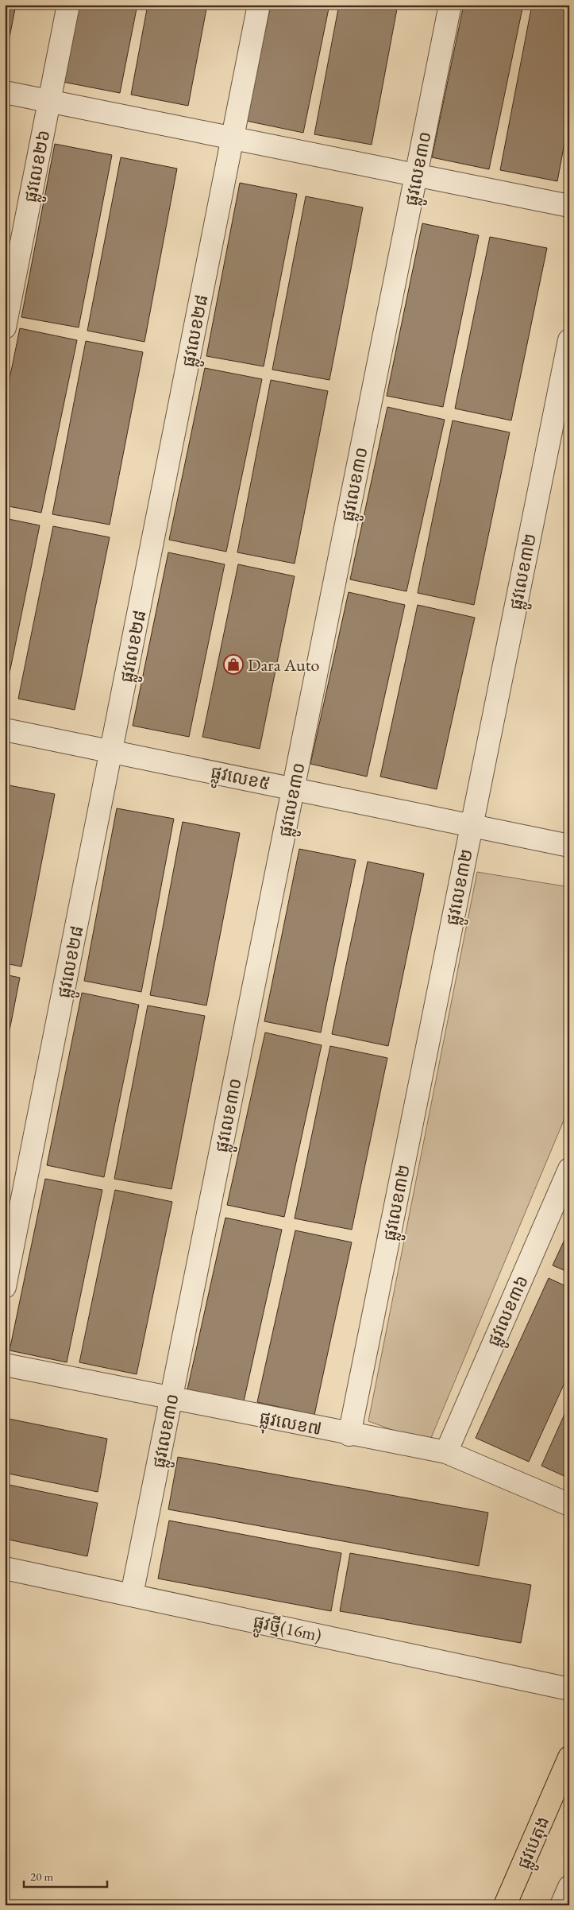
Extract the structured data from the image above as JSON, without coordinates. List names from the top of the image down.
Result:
{
  "streets": {
    "main road": ["ផ្លូវបេតុង"],
    "street": [
      "ផ្លូវលេខ២៦",
      "ផ្លូវលេខ៣០",
      "ផ្លូវលេខ២៨",
      "ផ្លូវលេខ៣២",
      "ផ្លូវលេខ៥",
      "ផ្លូវលេខ៣៦",
      "ផ្លុវលេខ៧",
      "ផ្លូវថ្មី(16m)"
    ]
  },
  "crossings": [
    ["ផ្លូវលេខ៣០", "ផ្លូវលេខ៥"],
    ["ផ្លូវលេខ៣០", "ផ្លុវលេខ៧"],
    ["ផ្លូវលេខ៣០", "ផ្លូវថ្មី(16m)"],
    ["ផ្លូវលេខ២៨", "ផ្លូវលេខ៥"],
    ["ផ្លូវលេខ៣២", "ផ្លូវលេខ៥"],
    ["ផ្លូវលេខ៣២", "ផ្លុវលេខ៧"],
    ["ផ្លូវលេខ៣៦", "ផ្លុវលេខ៧"]
  ],
  "places": {
    "shop": ["Dara Auto"]
  },
  "scale_bar": "20 m"
}
